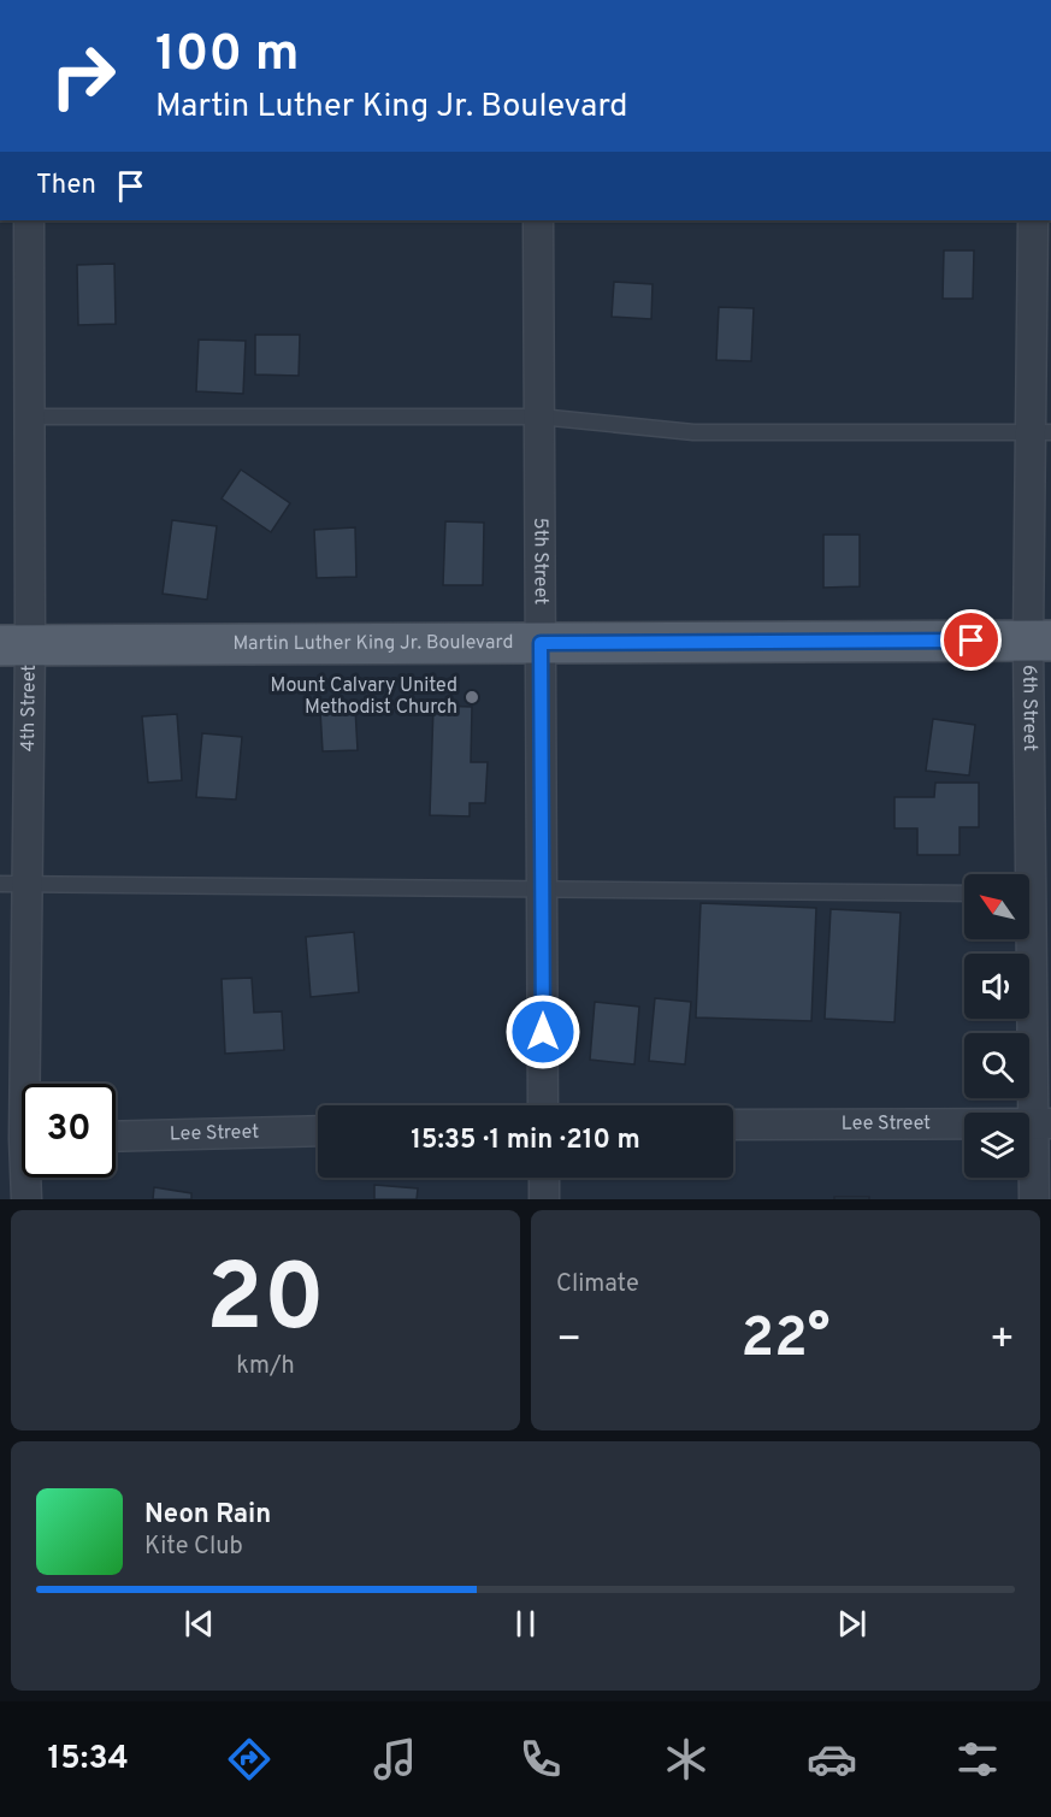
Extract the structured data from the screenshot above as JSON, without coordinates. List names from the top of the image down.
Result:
{
  "streets": {
    "main road": ["Martin Luther King Jr. Boulevard"],
    "street": [
      "5th Street",
      "4th Street",
      "6th Street",
      "Lee Street"
    ]
  },
  "crossings": [
    ["5th Street", "Martin Luther King Jr. Boulevard"],
    ["Martin Luther King Jr. Boulevard", "4th Street"],
    ["Martin Luther King Jr. Boulevard", "6th Street"],
    ["6th Street", "Lee Street"]
  ],
  "places": ["Mount Calvary United Methodist Church"],
  "north": "top left",
  "page": {
    "turn": ["100 m", "Martin Luther King Jr. Boulevard"],
    "then": "Then",
    "limit": "30",
    "trip": "15:35 · 1 min · 210 m",
    "tile": [
      ["20", "km/h"],
      "Climate"
    ],
    "heat": ["−", "22°", "+"],
    "song": ["Neon Rain", "Kite Club"],
    "tabs": "15:34"
  }
}
